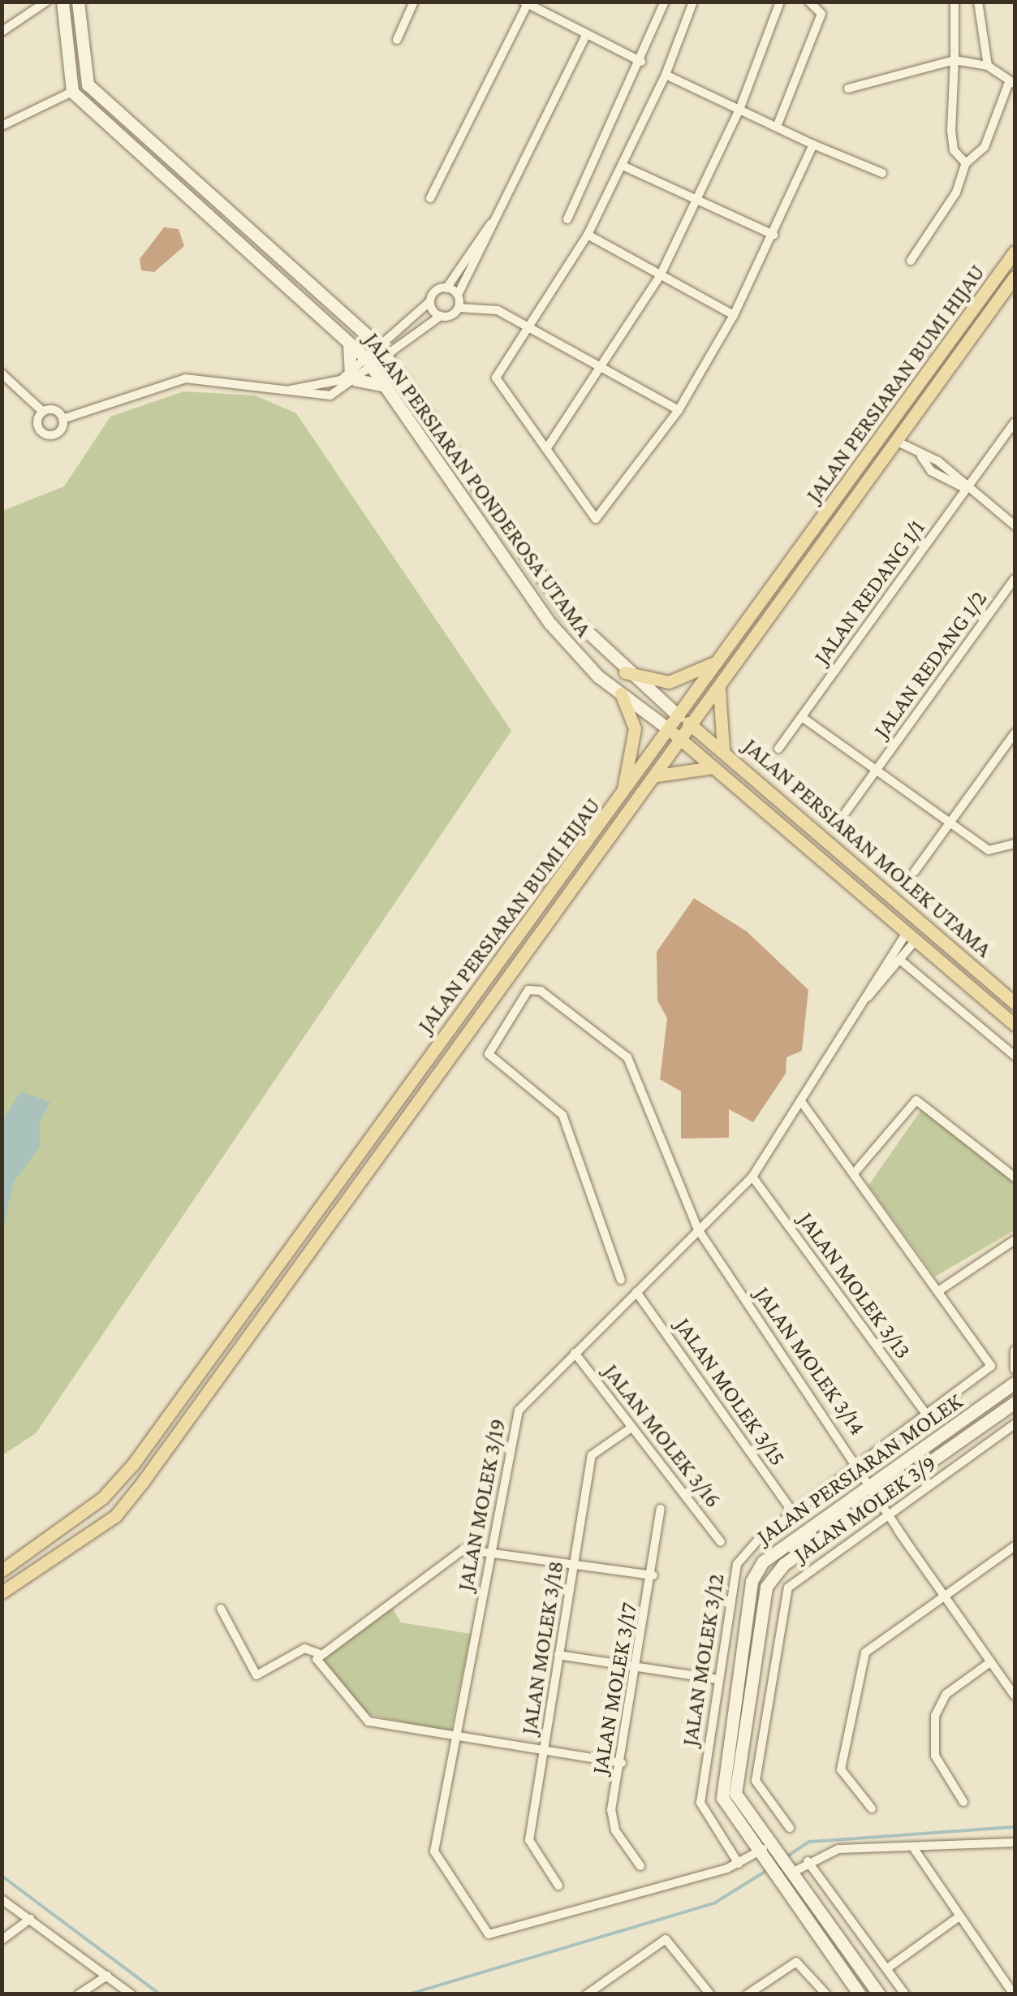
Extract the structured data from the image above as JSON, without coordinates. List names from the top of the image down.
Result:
{
  "streets": {
    "main road": [
      "JALAN PERSIARAN BUMI HIJAU",
      "JALAN PERSIARAN PONDEROSA UTAMA",
      "JALAN PERSIARAN MOLEK UTAMA",
      "JALAN PERSIARAN MOLEK"
    ],
    "street": [
      "JALAN REDANG 1/1",
      "JALAN REDANG 1/2",
      "JALAN MOLEK 3/13",
      "JALAN MOLEK 3/14",
      "JALAN MOLEK 3/15",
      "JALAN MOLEK 3/16",
      "JALAN MOLEK 3/19",
      "JALAN MOLEK 3/9",
      "JALAN MOLEK 3/18",
      "JALAN MOLEK 3/12",
      "JALAN MOLEK 3/17"
    ]
  },
  "crossings": [
    ["JALAN PERSIARAN BUMI HIJAU", "JALAN PERSIARAN PONDEROSA UTAMA"],
    ["JALAN PERSIARAN BUMI HIJAU", "JALAN PERSIARAN MOLEK UTAMA"],
    ["JALAN PERSIARAN PONDEROSA UTAMA", "JALAN PERSIARAN MOLEK UTAMA"],
    ["JALAN PERSIARAN MOLEK UTAMA", "JALAN MOLEK 3/19"],
    ["JALAN MOLEK 3/13", "JALAN MOLEK 3/19"],
    ["JALAN MOLEK 3/13", "JALAN MOLEK 3/12"],
    ["JALAN MOLEK 3/14", "JALAN PERSIARAN MOLEK"],
    ["JALAN MOLEK 3/14", "JALAN MOLEK 3/19"],
    ["JALAN MOLEK 3/14", "JALAN MOLEK 3/9"],
    ["JALAN MOLEK 3/14", "JALAN MOLEK 3/12"],
    ["JALAN MOLEK 3/15", "JALAN MOLEK 3/19"],
    ["JALAN MOLEK 3/15", "JALAN MOLEK 3/12"],
    ["JALAN MOLEK 3/16", "JALAN MOLEK 3/19"],
    ["JALAN MOLEK 3/16", "JALAN MOLEK 3/18"],
    ["JALAN MOLEK 3/19", "JALAN MOLEK 3/12"]
  ]
}
